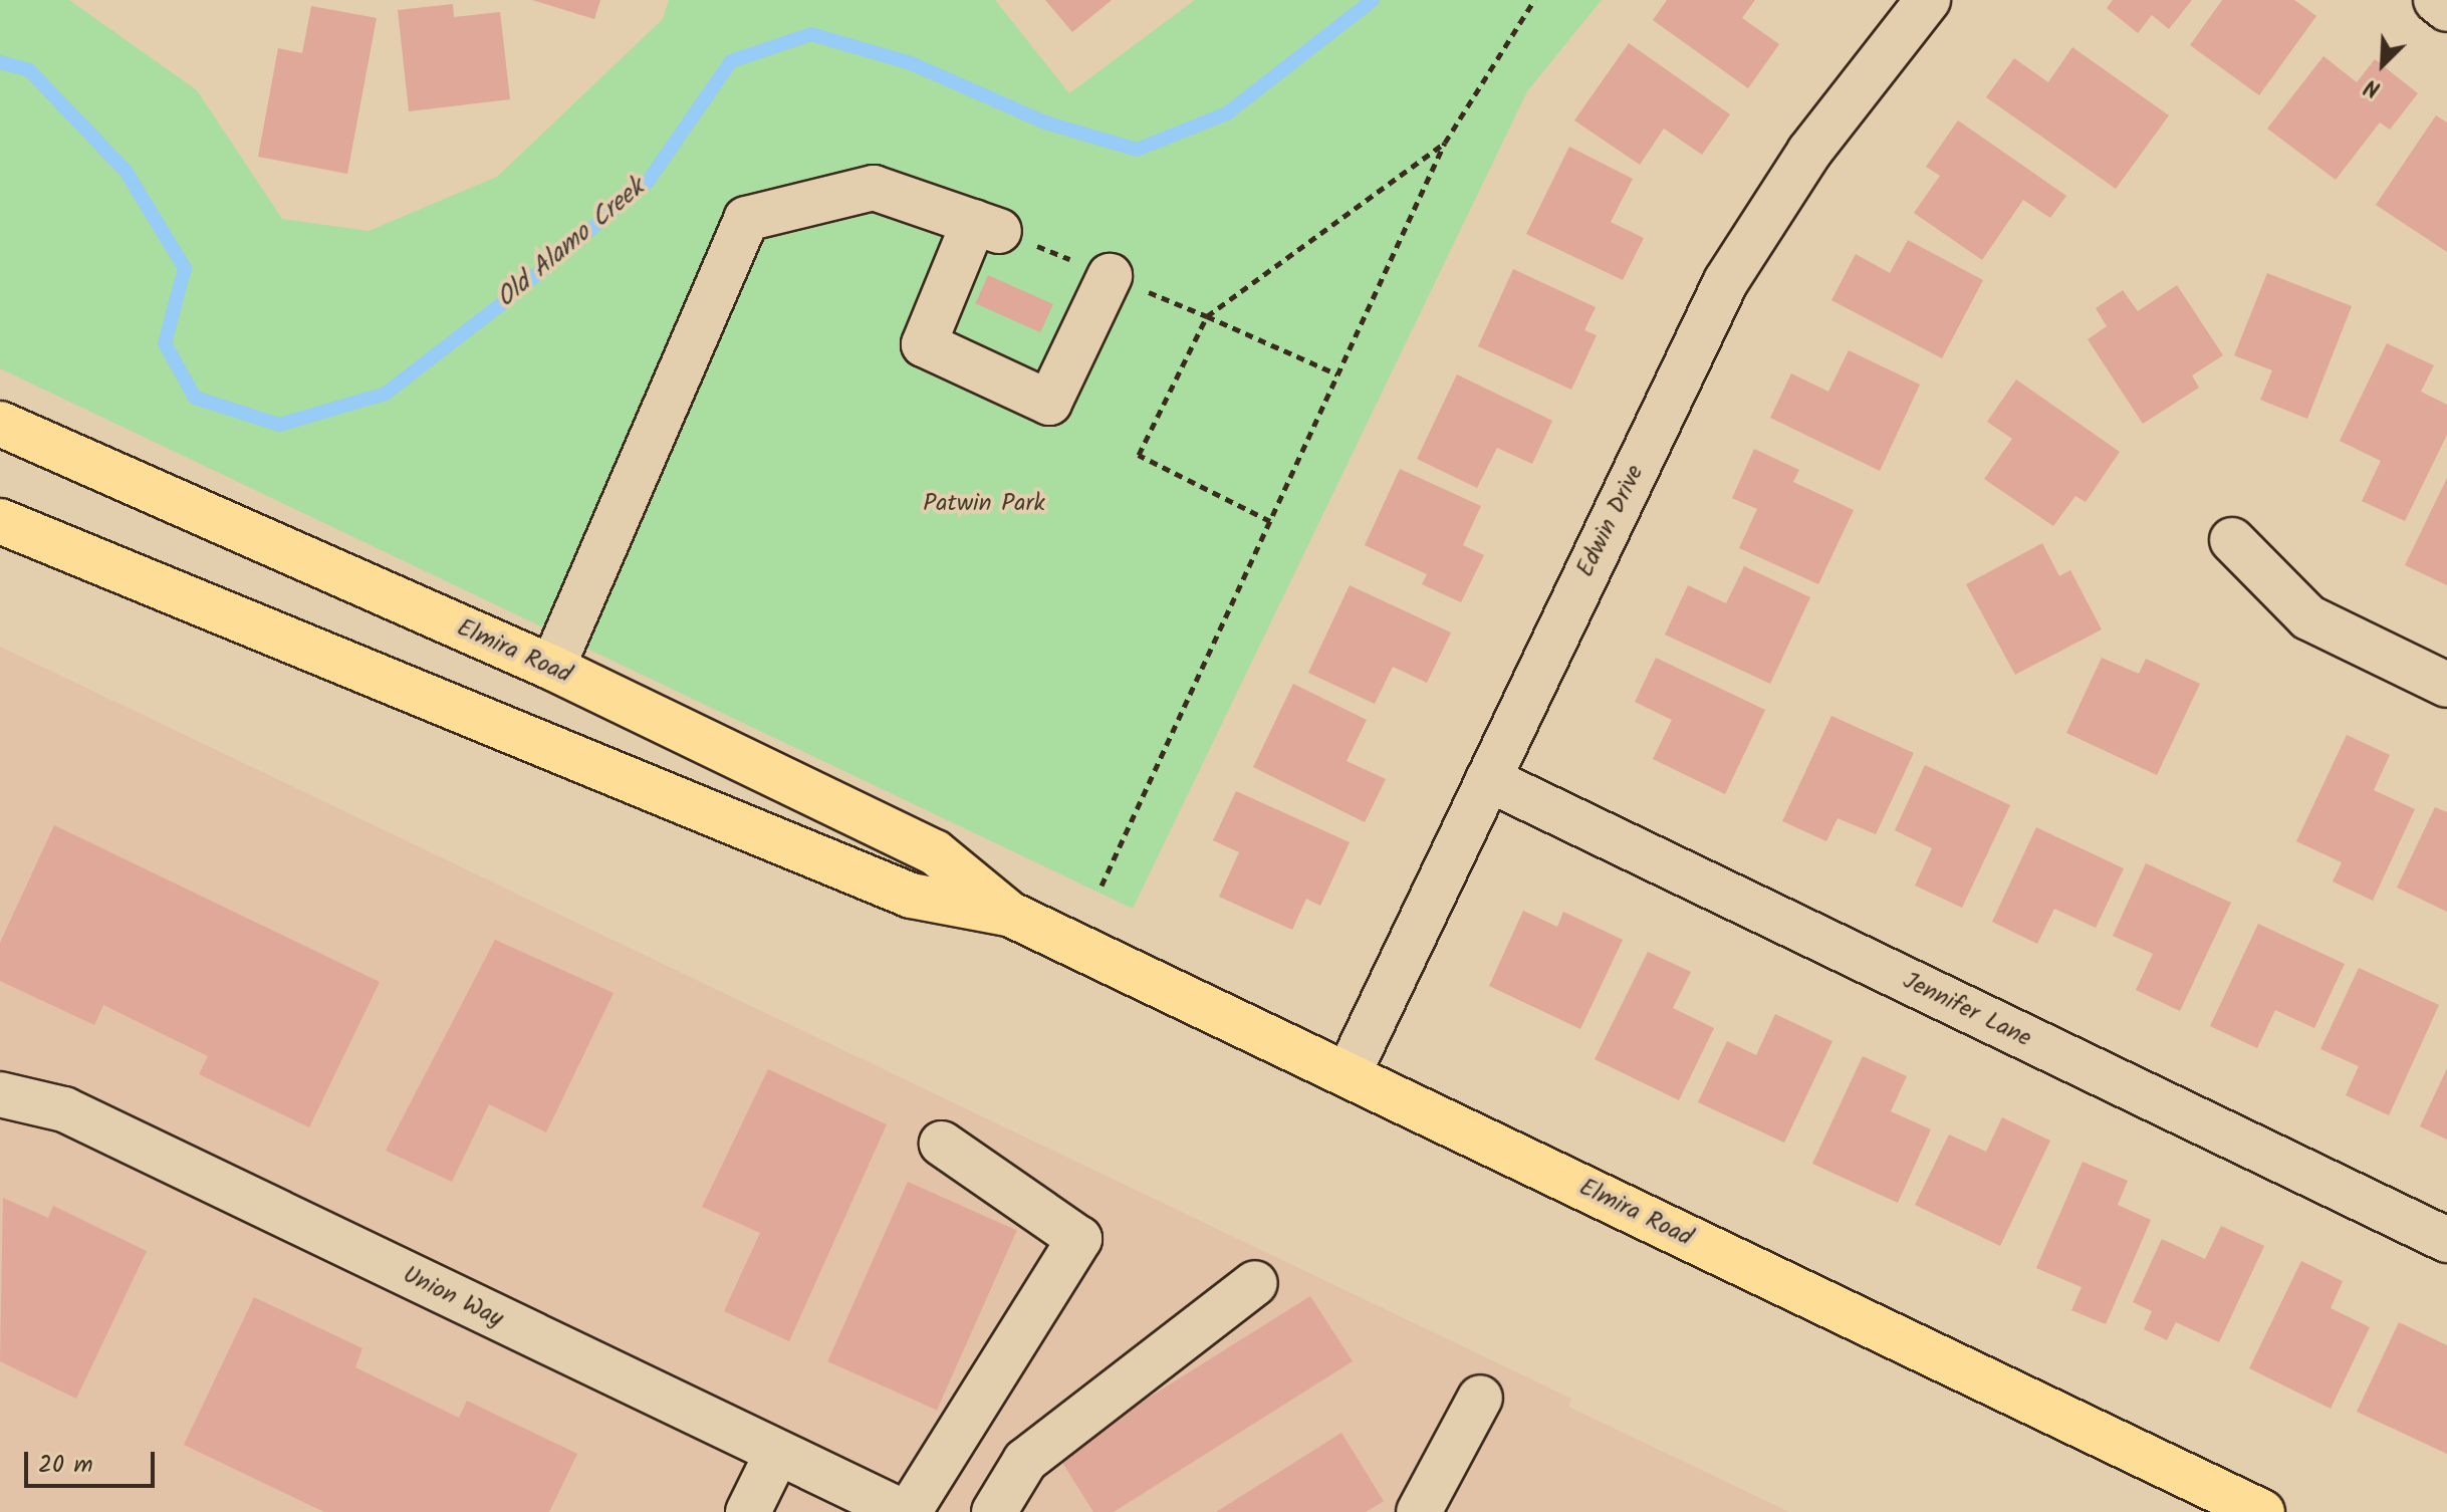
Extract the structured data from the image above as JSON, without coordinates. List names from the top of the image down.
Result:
{
  "streets": {
    "main road": ["Elmira Road"],
    "street": ["Edwin Drive", "Jennifer Lane", "Union Way"]
  },
  "crossings": [
    ["Edwin Drive", "Elmira Road"],
    ["Edwin Drive", "Jennifer Lane"]
  ],
  "water": ["Old Alamo Creek"],
  "parks": ["Patwin Park"],
  "scale_bar": "20 m",
  "north": "bottom left"
}
